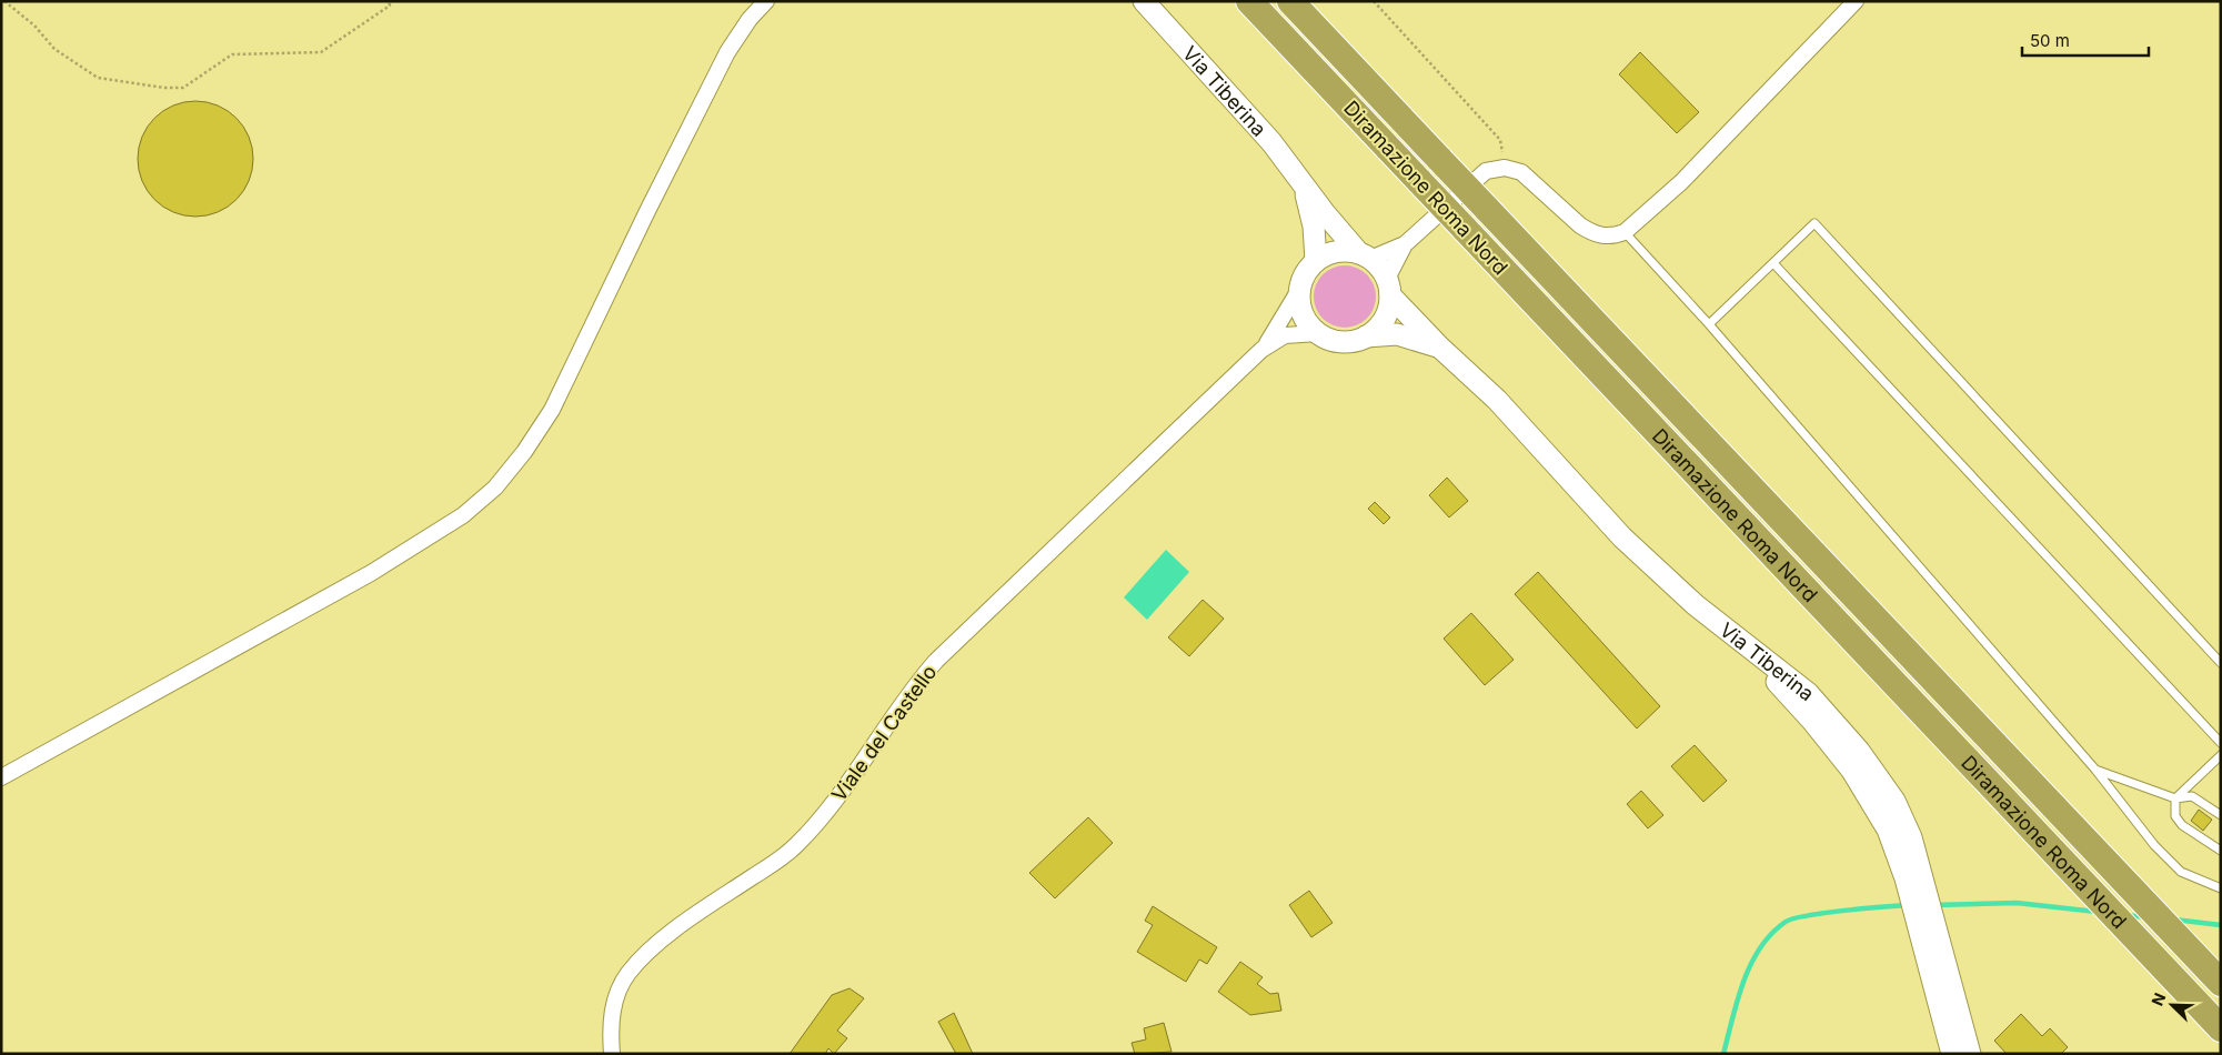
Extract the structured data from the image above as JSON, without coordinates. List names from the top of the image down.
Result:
{
  "streets": {
    "highway": ["Diramazione Roma Nord"],
    "main road": ["Via Tiberina"],
    "street": ["Viale del Castello"]
  },
  "scale_bar": "50 m",
  "north": "top left"
}
